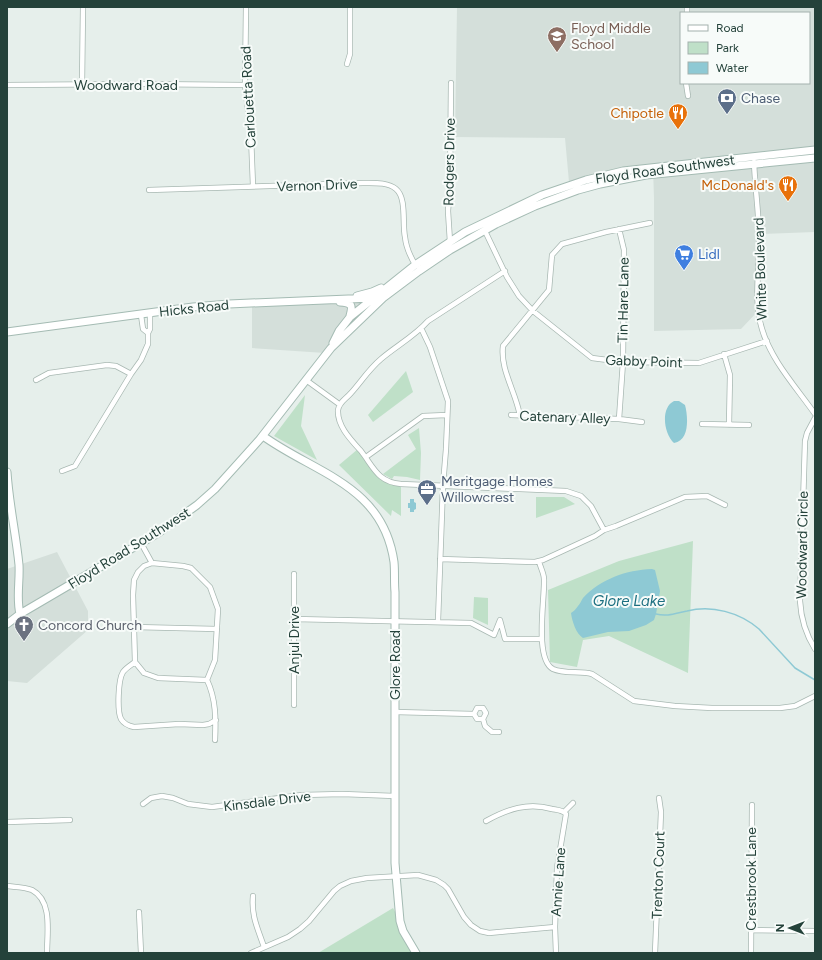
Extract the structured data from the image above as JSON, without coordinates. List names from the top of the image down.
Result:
{
  "streets": {
    "main road": ["Floyd Road Southwest", "Hicks Road", "Glore Road"],
    "street": [
      "Woodward Road",
      "Carlouetta Road",
      "Rodgers Drive",
      "Vernon Drive",
      "White Boulevard",
      "Tin Hare Lane",
      "Gabby Point",
      "Catenary Alley",
      "Woodward Circle",
      "Anjul Drive",
      "Kinsdale Drive",
      "Trenton Court",
      "Crestbrook Lane",
      "Annie Lane"
    ]
  },
  "crossings": [
    ["Woodward Road", "Carlouetta Road"],
    ["Carlouetta Road", "Vernon Drive"],
    ["Rodgers Drive", "Floyd Road Southwest"],
    ["Floyd Road Southwest", "Vernon Drive"],
    ["Floyd Road Southwest", "White Boulevard"],
    ["Floyd Road Southwest", "Hicks Road"],
    ["Floyd Road Southwest", "Gabby Point"],
    ["Floyd Road Southwest", "Glore Road"],
    ["White Boulevard", "Gabby Point"],
    ["Tin Hare Lane", "Gabby Point"],
    ["Tin Hare Lane", "Catenary Alley"],
    ["Glore Road", "Kinsdale Drive"]
  ],
  "water": ["Glore Lake"],
  "places": {
    "school or university": ["Floyd Middle School"],
    "bank": ["Chase"],
    "restaurant": ["Chipotle", "McDonald's"],
    "supermarket": ["Lidl"],
    "office": ["Meritgage Homes Willowcrest"],
    "church": ["Concord Church"]
  },
  "legend": ["Road", "Park", "Water"],
  "north": "left"
}
